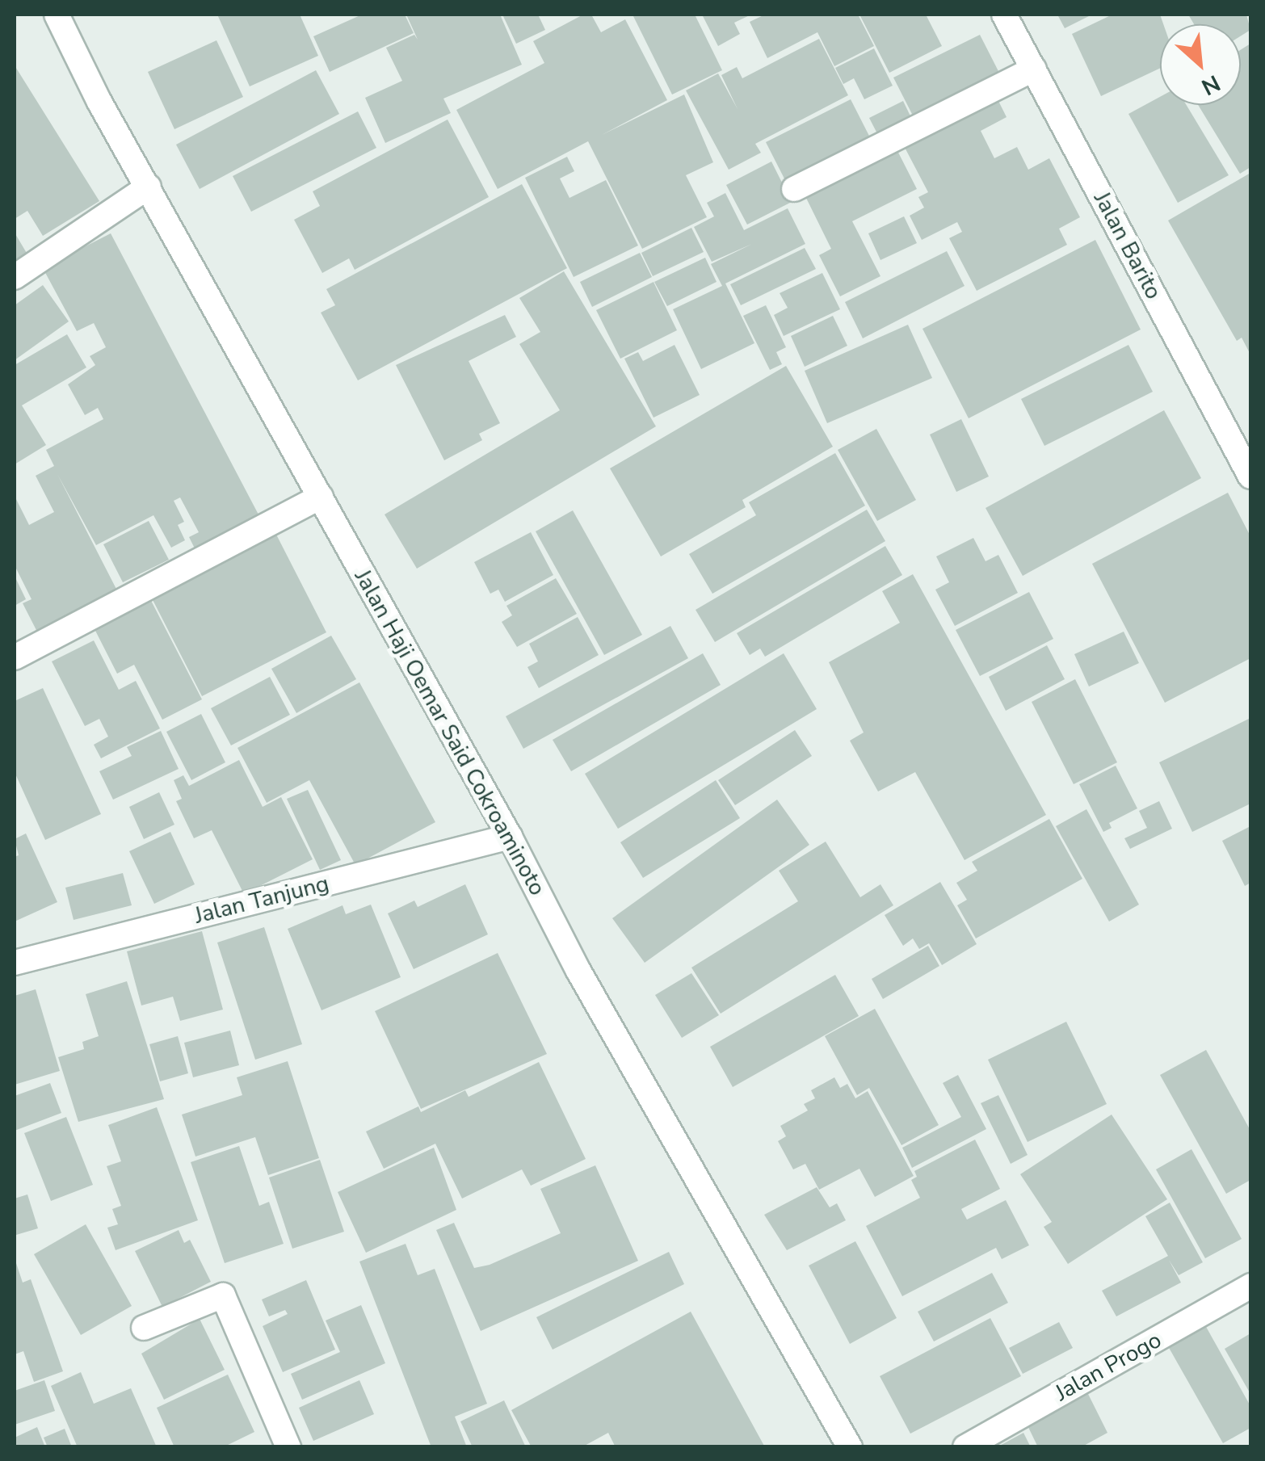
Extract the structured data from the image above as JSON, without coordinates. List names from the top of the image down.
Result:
{
  "streets": {
    "main road": [
      "Jalan Barito",
      "Jalan Haji Oemar Said Cokroaminoto",
      "Jalan Tanjung",
      "Jalan Progo"
    ]
  },
  "crossings": [
    ["Jalan Haji Oemar Said Cokroaminoto", "Jalan Tanjung"]
  ],
  "north": "bottom right"
}
